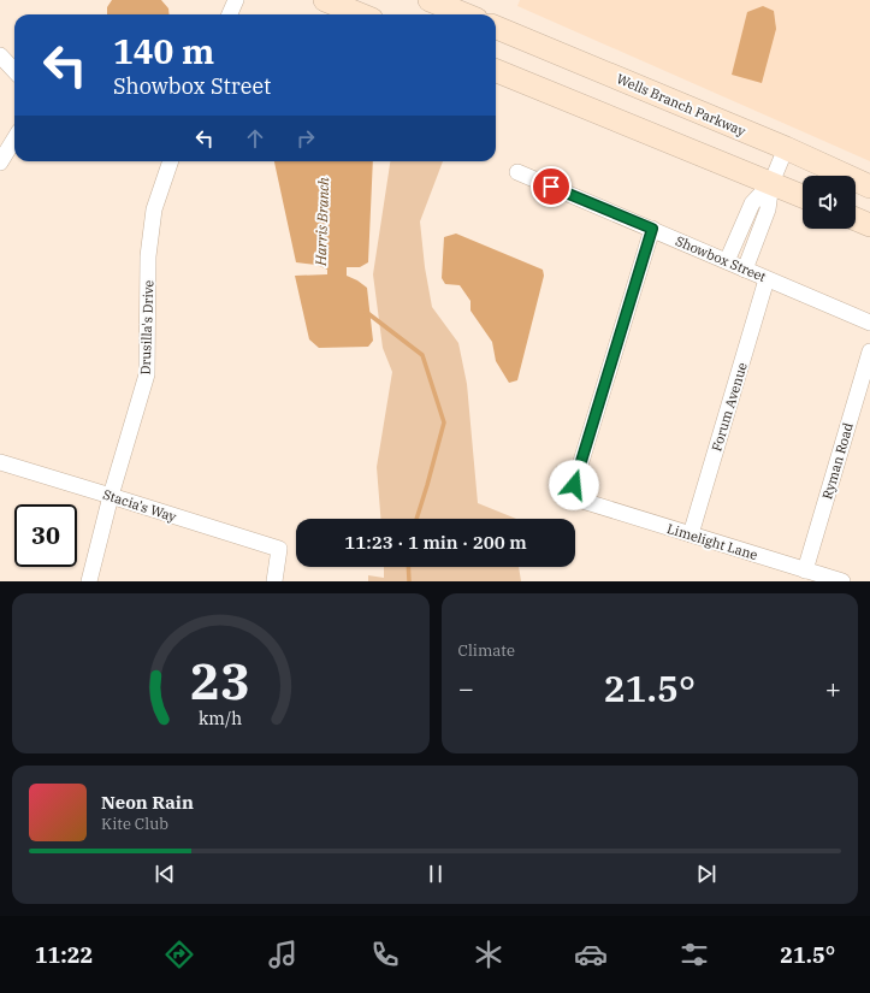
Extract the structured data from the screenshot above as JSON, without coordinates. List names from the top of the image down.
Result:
{
  "streets": {
    "main road": ["Wells Branch Parkway"],
    "street": [
      "Showbox Street",
      "Drusilla's Drive",
      "Forum Avenue",
      "Ryman Road",
      "Stacia's Way",
      "Limelight Lane"
    ]
  },
  "crossings": [
    ["Showbox Street", "Forum Avenue"],
    ["Showbox Street", "Limelight Lane"],
    ["Drusilla's Drive", "Stacia's Way"],
    ["Forum Avenue", "Limelight Lane"],
    ["Ryman Road", "Limelight Lane"]
  ],
  "water": ["Harris Branch"],
  "page": {
    "turn": ["140 m", "Showbox Street"],
    "limit": "30",
    "trip": "11:23 · 1 min · 200 m",
    "tile": "Climate",
    "heat": ["−", "21.5°", "+"],
    "song": ["Neon Rain", "Kite Club"],
    "tabs": ["11:22", "21.5°"],
    "gauge": ["23", "km/h"]
  }
}
